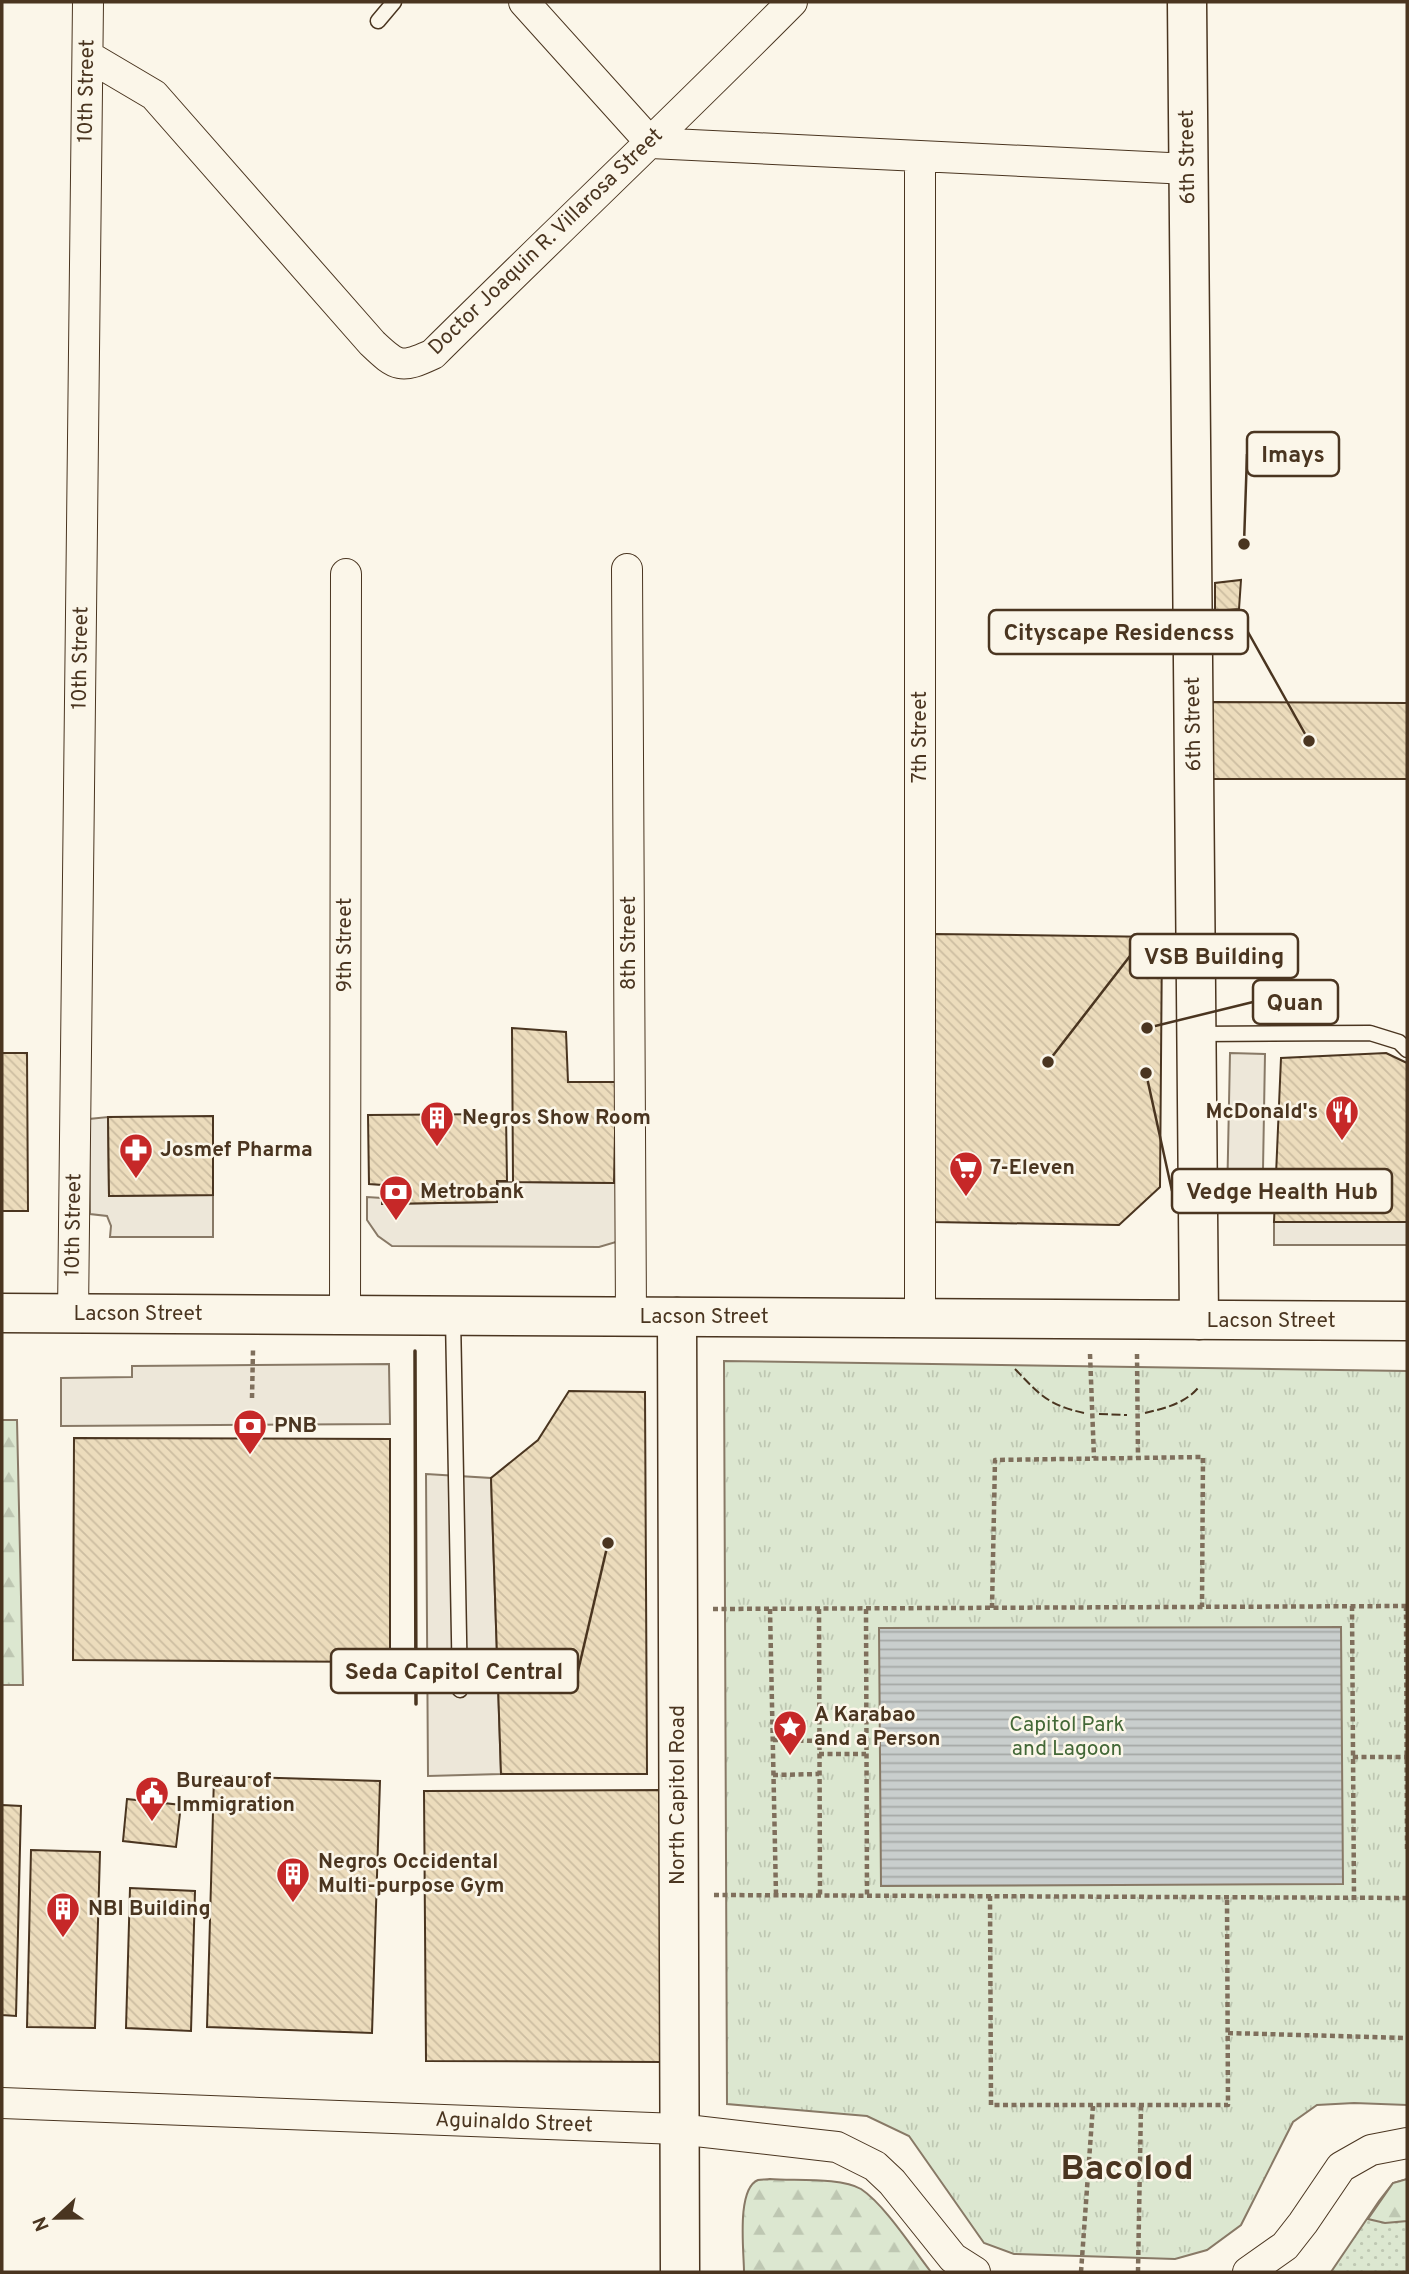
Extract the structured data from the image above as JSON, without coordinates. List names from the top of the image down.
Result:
{
  "streets": {
    "street": [
      "10th Street",
      "6th Street",
      "Doctor Joaquin R. Villarosa Street",
      "7th Street",
      "8th Street",
      "9th Street",
      "Lacson Street",
      "North Capitol Road",
      "Aguinaldo Street"
    ]
  },
  "crossings": [
    ["10th Street", "Doctor Joaquin R. Villarosa Street"],
    ["10th Street", "Lacson Street"],
    ["6th Street", "Lacson Street"],
    ["7th Street", "Lacson Street"],
    ["8th Street", "Lacson Street"],
    ["9th Street", "Lacson Street"],
    ["Lacson Street", "North Capitol Road"],
    ["North Capitol Road", "Aguinaldo Street"]
  ],
  "districts": ["Bacolod"],
  "parks": ["Capitol Park and Lagoon"],
  "places": {
    "other": [
      "Imays",
      "Cityscape Residencss",
      "Quan",
      "VSB Building",
      "Vedge Health Hub",
      "Seda Capitol Central"
    ],
    "restaurant": ["McDonald's"],
    "building": ["Negros Show Room", "Negros Occidental Multi-purpose Gym", "NBI Building"],
    "pharmacy": ["Josmef Pharma"],
    "supermarket": ["7-Eleven"],
    "bank": ["Metrobank", "PNB"],
    "place": ["A Karabao and a Person"],
    "public building": ["Bureau of Immigration"]
  },
  "north": "left"
}
